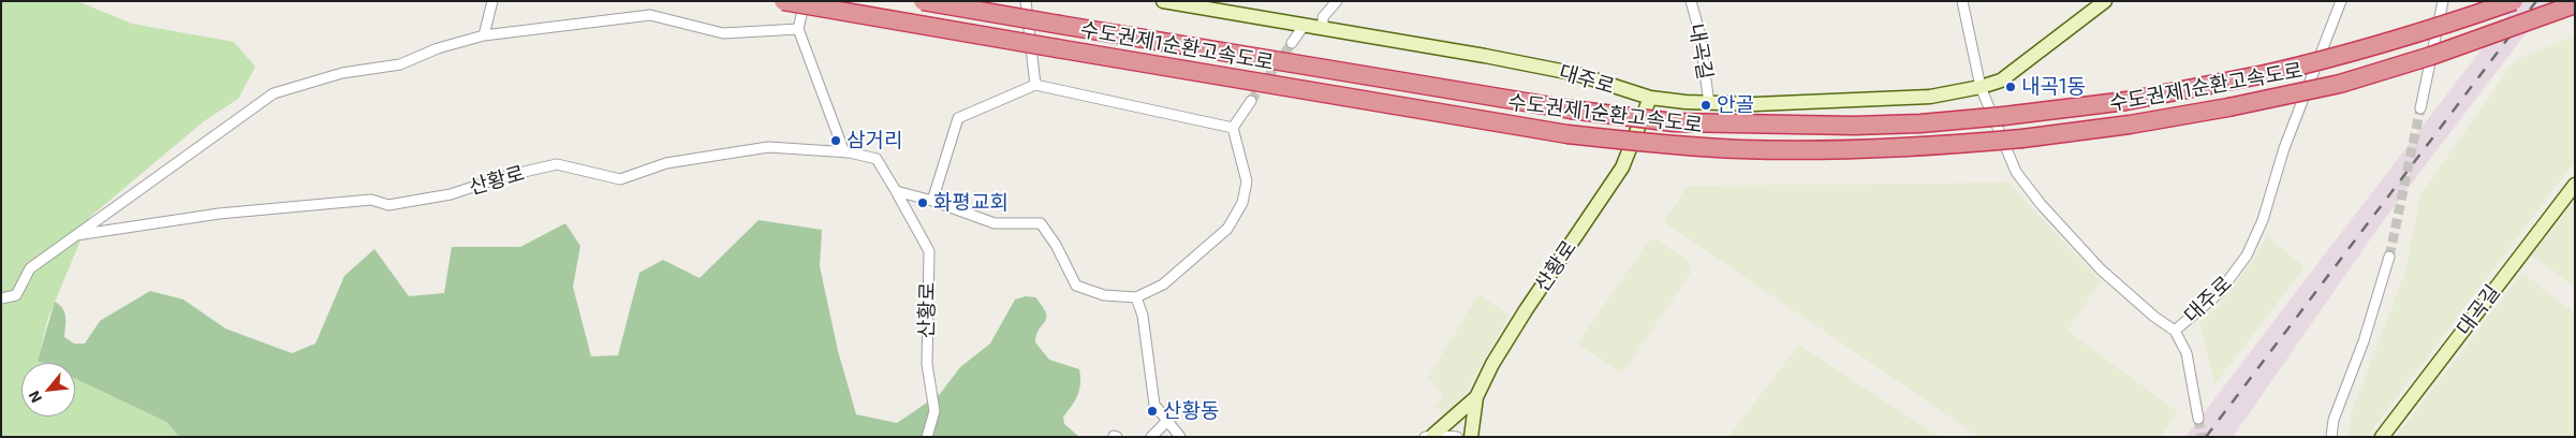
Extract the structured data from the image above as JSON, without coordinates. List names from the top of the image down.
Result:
{
  "streets": {
    "highway": ["수도권제1순환고속도로"],
    "street": [
      "내곡길",
      "대주로",
      "산황로",
      "대곡길"
    ]
  },
  "crossings": [
    ["내곡길", "대주로"],
    ["대주로", "산황로"]
  ],
  "places": [
    "내곡1동",
    "안골",
    "삼거리",
    "화평교회",
    "산황동"
  ],
  "north": "bottom left"
}
